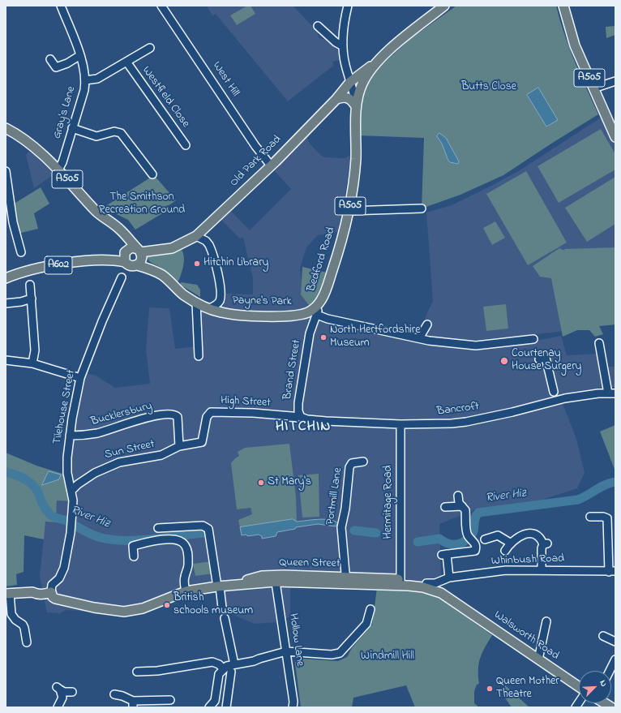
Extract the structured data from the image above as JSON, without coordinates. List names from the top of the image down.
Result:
{
  "streets": {
    "main road": [
      "A505",
      "Old Park Road",
      "Bedford Road",
      "A602",
      "Payne's Park",
      "Queen Street",
      "Walsworth Road"
    ],
    "street": [
      "West Hill",
      "Westfield Close",
      "Gray's Lane",
      "Brand Street",
      "High Street",
      "Tilehouse Street",
      "Bancroft",
      "Bucklersbury",
      "Sun Street",
      "Portmill Lane",
      "Hermitage Road",
      "Whinbush Road",
      "Hollow Lane"
    ]
  },
  "crossings": [
    ["A505", "Gray's Lane"],
    ["A505", "Old Park Road"],
    ["A505", "A602"],
    ["A505", "Payne's Park"],
    ["West Hill", "Old Park Road"],
    ["Old Park Road", "Bedford Road"],
    ["Old Park Road", "A602"],
    ["Old Park Road", "Payne's Park"],
    ["Bedford Road", "Payne's Park"],
    ["Bedford Road", "Brand Street"],
    ["A602", "Payne's Park"],
    ["Payne's Park", "Brand Street"],
    ["Brand Street", "High Street"],
    ["Brand Street", "Bancroft"],
    ["High Street", "Bancroft"],
    ["High Street", "Sun Street"],
    ["Tilehouse Street", "Bucklersbury"],
    ["Tilehouse Street", "Sun Street"],
    ["Tilehouse Street", "Queen Street"],
    ["Bancroft", "Hermitage Road"],
    ["Bucklersbury", "Sun Street"],
    ["Portmill Lane", "Queen Street"],
    ["Hermitage Road", "Queen Street"],
    ["Hermitage Road", "Walsworth Road"],
    ["Whinbush Road", "Walsworth Road"],
    ["Queen Street", "Walsworth Road"],
    ["Queen Street", "Hollow Lane"]
  ],
  "districts": ["HITCHIN"],
  "water": ["River Hiz"],
  "parks": ["Butts Close", "The Smithson Recreation Ground", "Windmill Hill"],
  "places": [
    "Hitchin Library",
    "North Hertfordshire Museum",
    "Courtenay House Surgery",
    "St Mary's",
    "British schools museum",
    "Queen Mother Theatre"
  ],
  "north": "top right"
}
